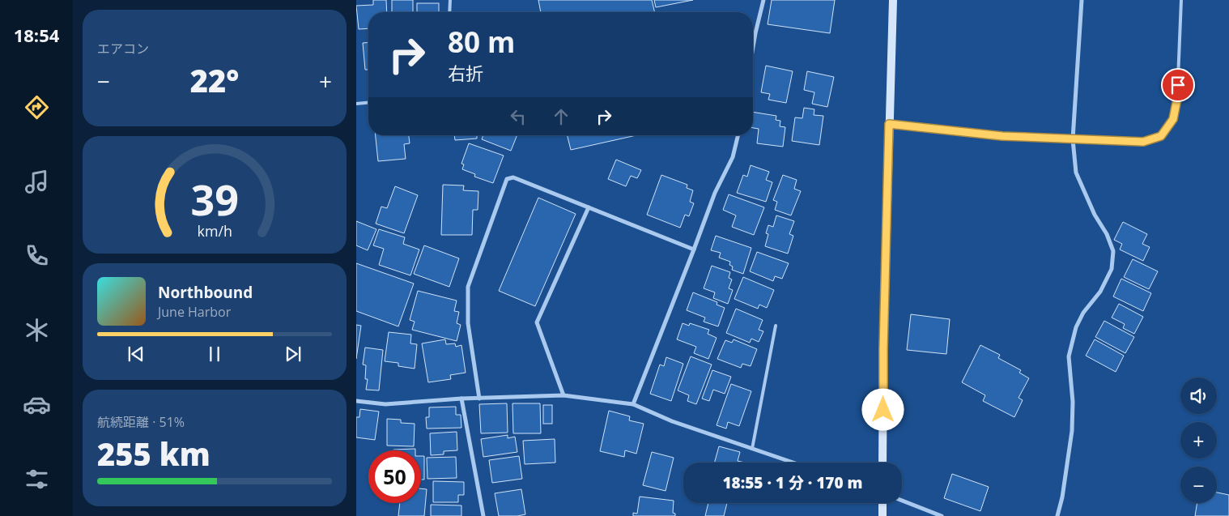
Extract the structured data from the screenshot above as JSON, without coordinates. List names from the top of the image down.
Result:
{
  "page": {
    "tabs": "18:54",
    "tile": [
      "エアコン",
      ["航続距離 · 51%", "255 km"]
    ],
    "turn": ["80 m", "右折"],
    "heat": ["−", "22°", "+"],
    "song": ["Northbound", "June Harbor"],
    "map_buttons": ["+", "−"],
    "limit": "50",
    "trip": "18:55 · 1 分 · 170 m",
    "gauge": ["39", "km/h"]
  }
}
